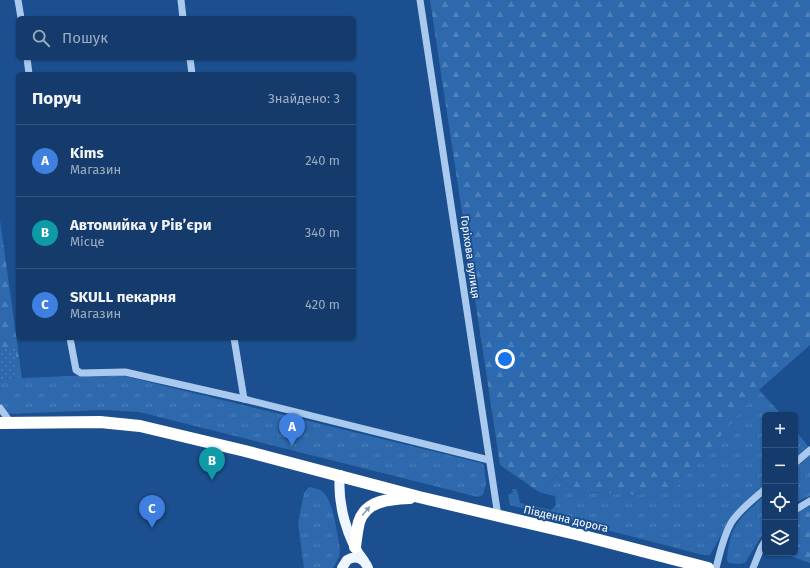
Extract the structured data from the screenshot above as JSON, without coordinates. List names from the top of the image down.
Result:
{
  "streets": {
    "highway": ["Південна дорога"],
    "street": ["Горіхова вулиця"]
  },
  "crossings": [
    ["Горіхова вулиця", "Південна дорога"]
  ],
  "page": {
    "search": "Пошук",
    "heading": ["Поруч", "Знайдено: 3"],
    "list": [
      {
        "mark": "A",
        "name": "Kims",
        "note": "Магазин",
        "value": "240 m"
      },
      {
        "mark": "B",
        "name": "Автомийка у Рівʼєри",
        "note": "Місце",
        "value": "340 m"
      },
      {
        "mark": "C",
        "name": "SKULL пекарня",
        "note": "Магазин",
        "value": "420 m"
      }
    ],
    "map_buttons": ["+", "−"],
    "pins": ["A", "B", "C"]
  }
}
